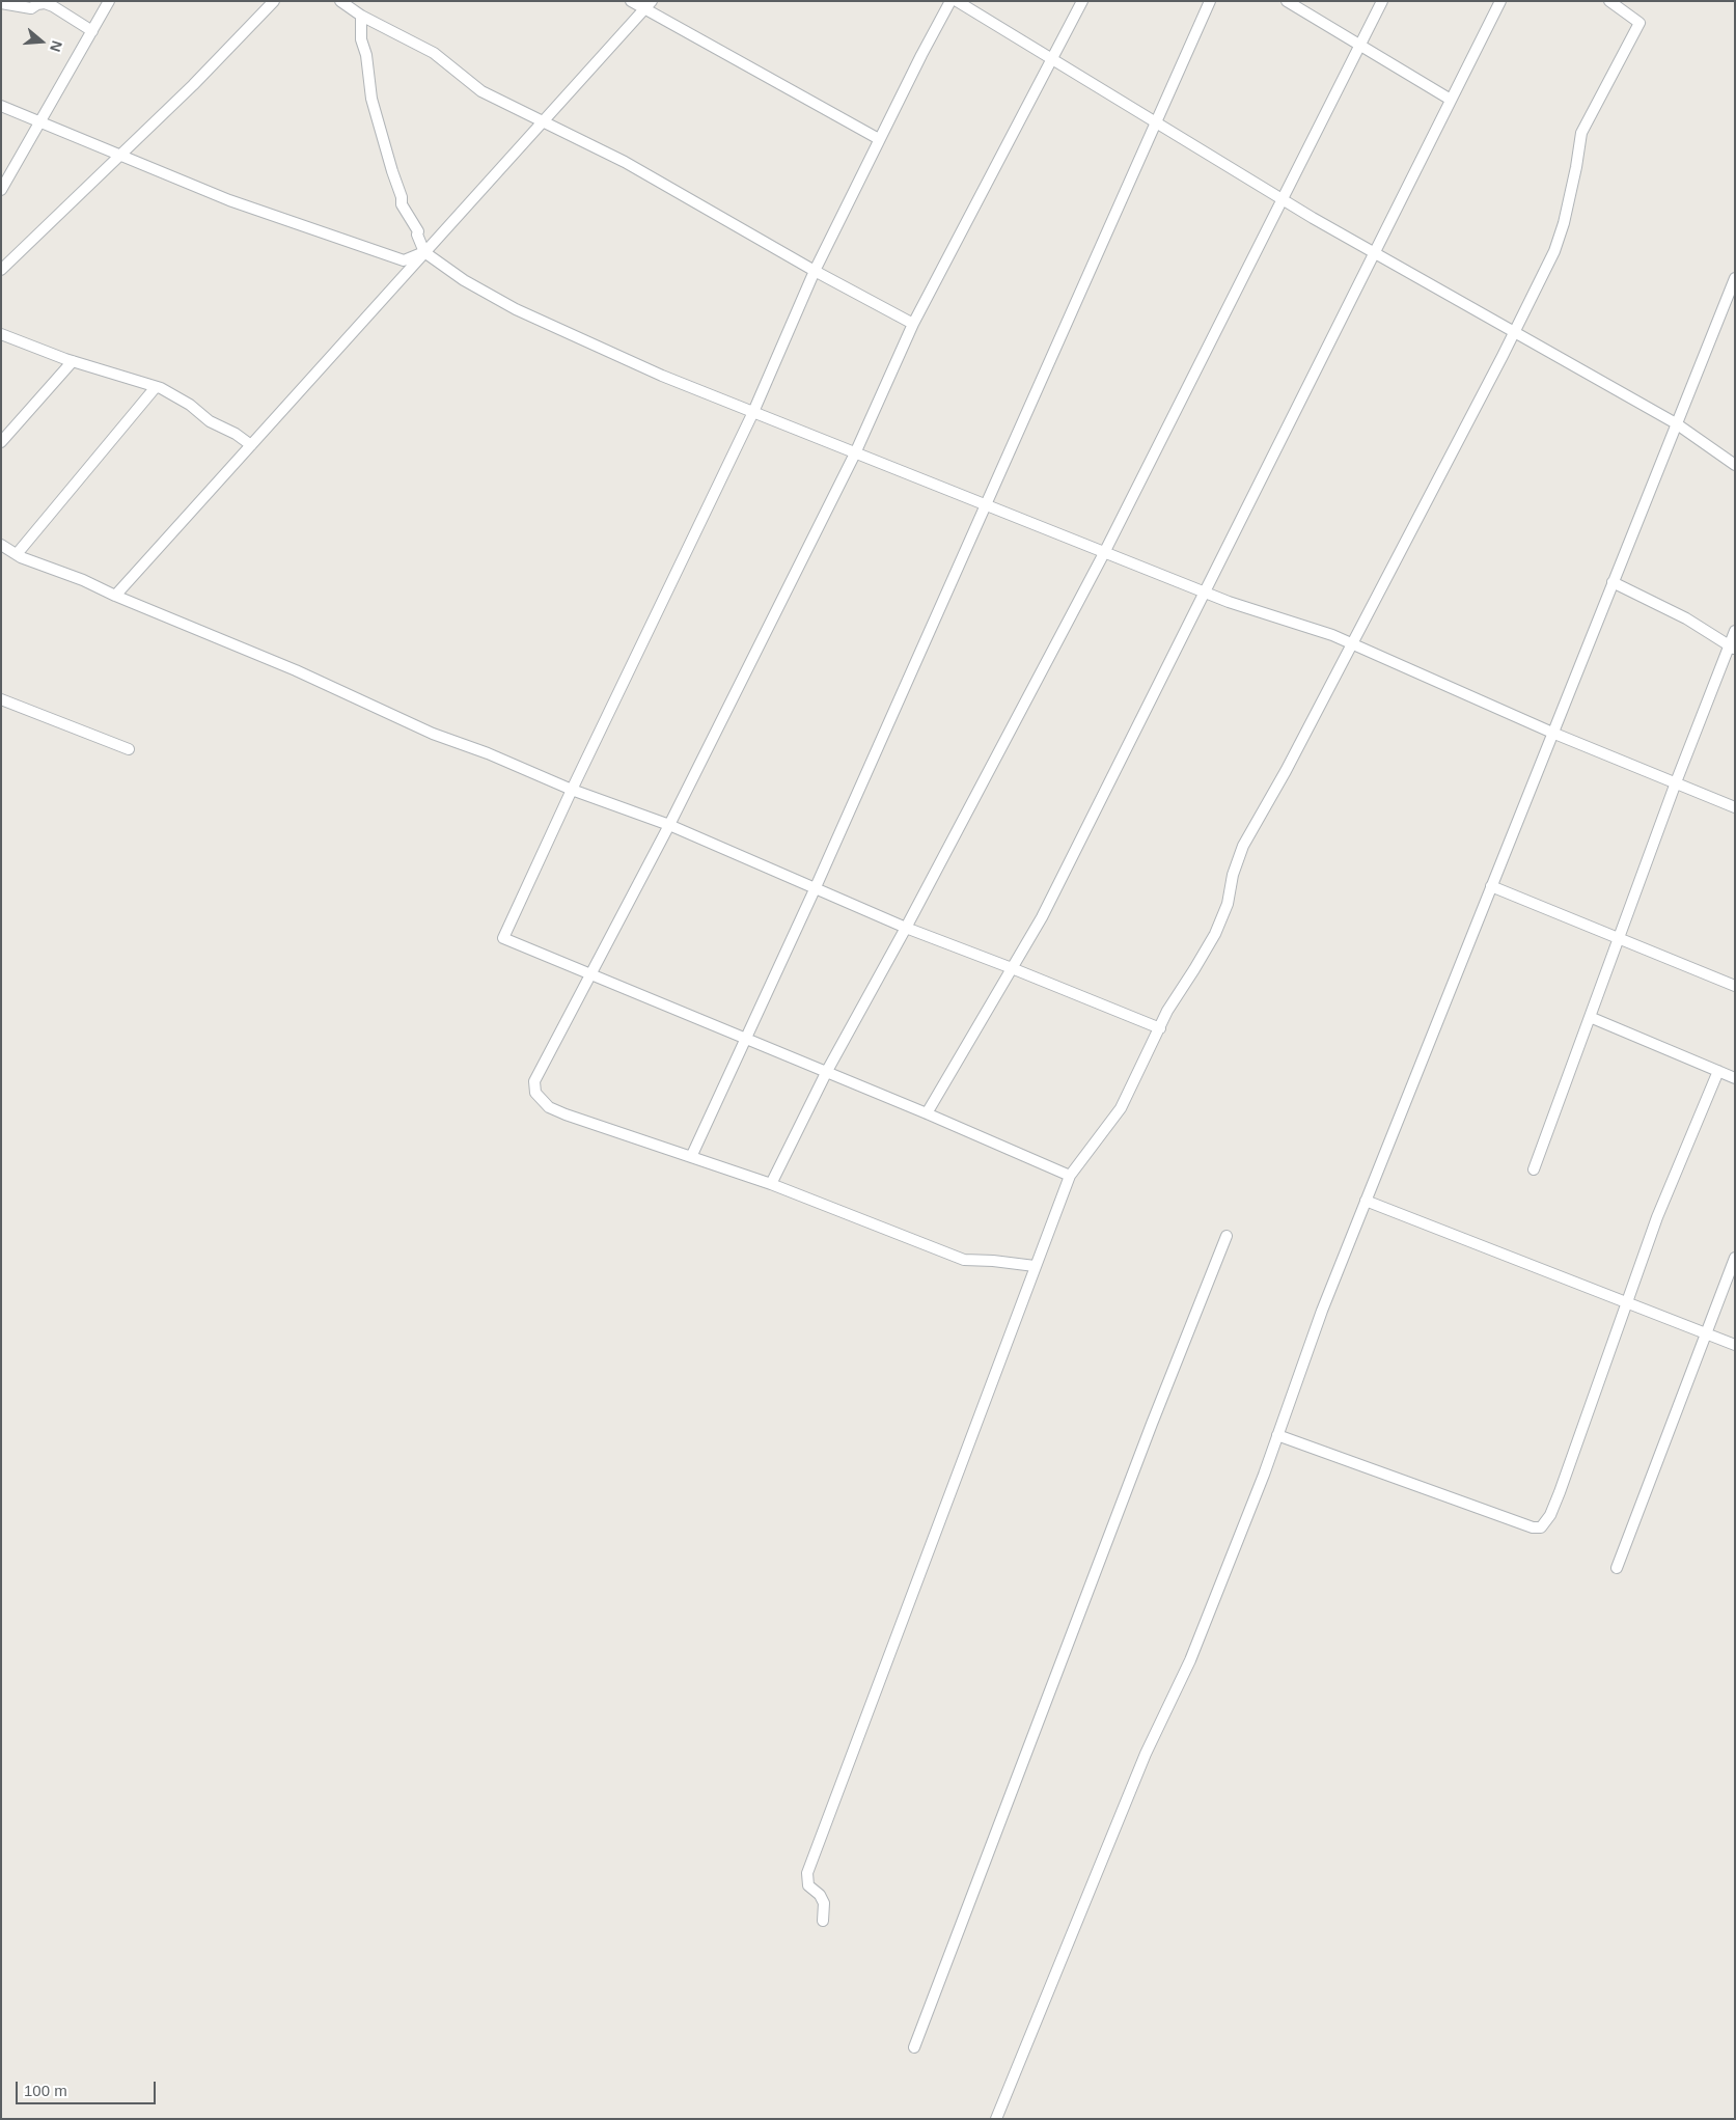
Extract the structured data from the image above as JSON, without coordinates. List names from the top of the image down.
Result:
{
  "scale_bar": "100 m",
  "north": "right"
}
